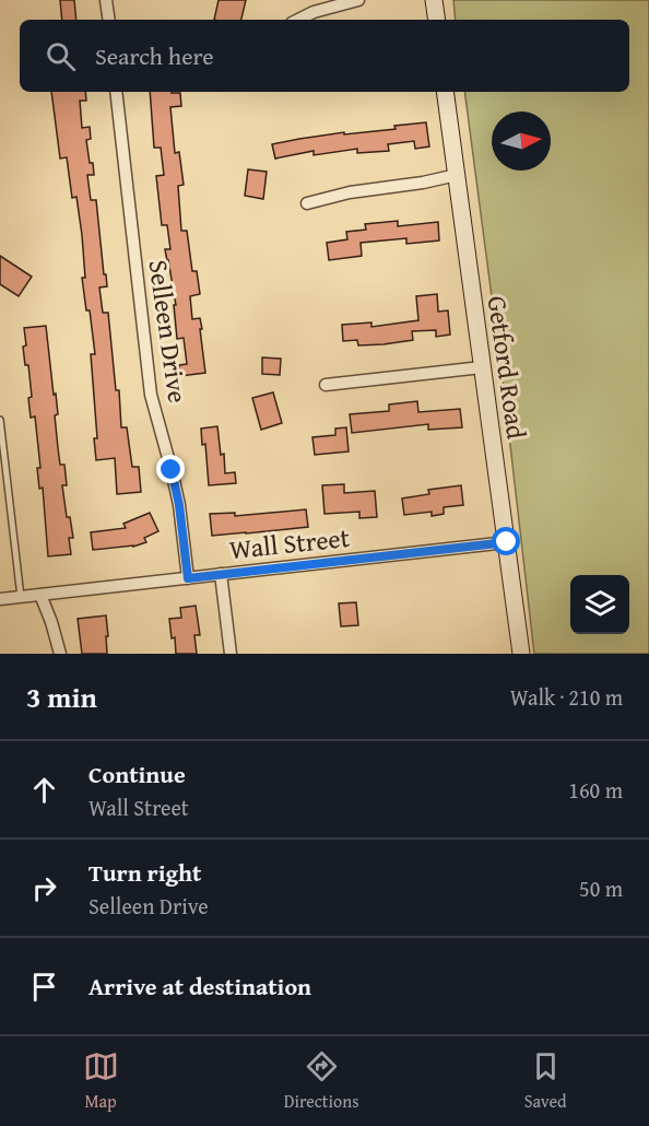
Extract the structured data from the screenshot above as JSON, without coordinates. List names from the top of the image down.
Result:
{
  "streets": {
    "street": ["Selleen Drive", "Getford Road", "Wall Street"]
  },
  "crossings": [
    ["Selleen Drive", "Wall Street"],
    ["Getford Road", "Wall Street"]
  ],
  "north": "right",
  "page": {
    "search": "Search here",
    "heading": ["3 min", "Walk · 210 m"],
    "list": [
      ["Continue", "Wall Street", "160 m"],
      ["Turn right", "Selleen Drive", "50 m"],
      "Arrive at destination"
    ],
    "nav": ["Map", "Directions", "Saved"]
  }
}
